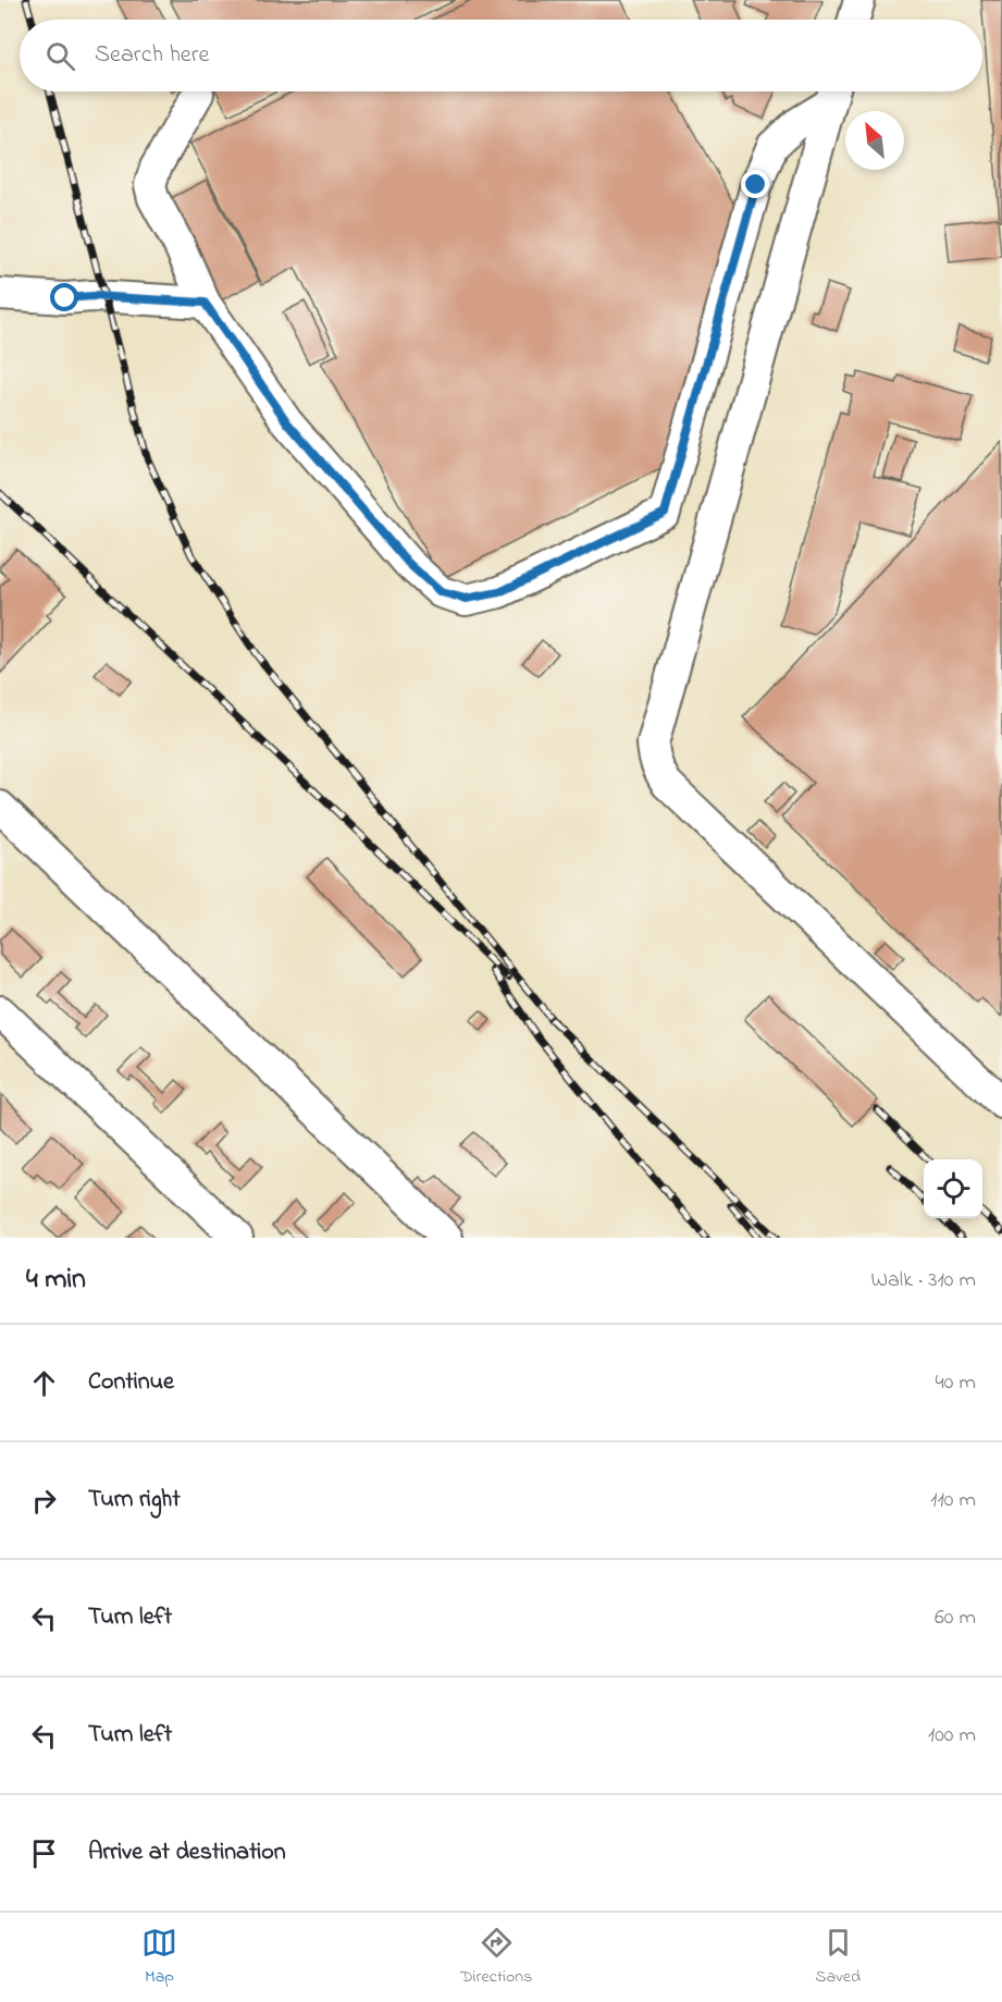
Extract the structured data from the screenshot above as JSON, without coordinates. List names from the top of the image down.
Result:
{
  "north": "top left",
  "page": {
    "search": "Search here",
    "heading": ["4 min", "Walk · 310 m"],
    "list": [
      ["Continue", "40 m"],
      ["Turn right", "110 m"],
      ["Turn left", "60 m"],
      ["Turn left", "100 m"],
      "Arrive at destination"
    ],
    "nav": ["Map", "Directions", "Saved"]
  }
}
